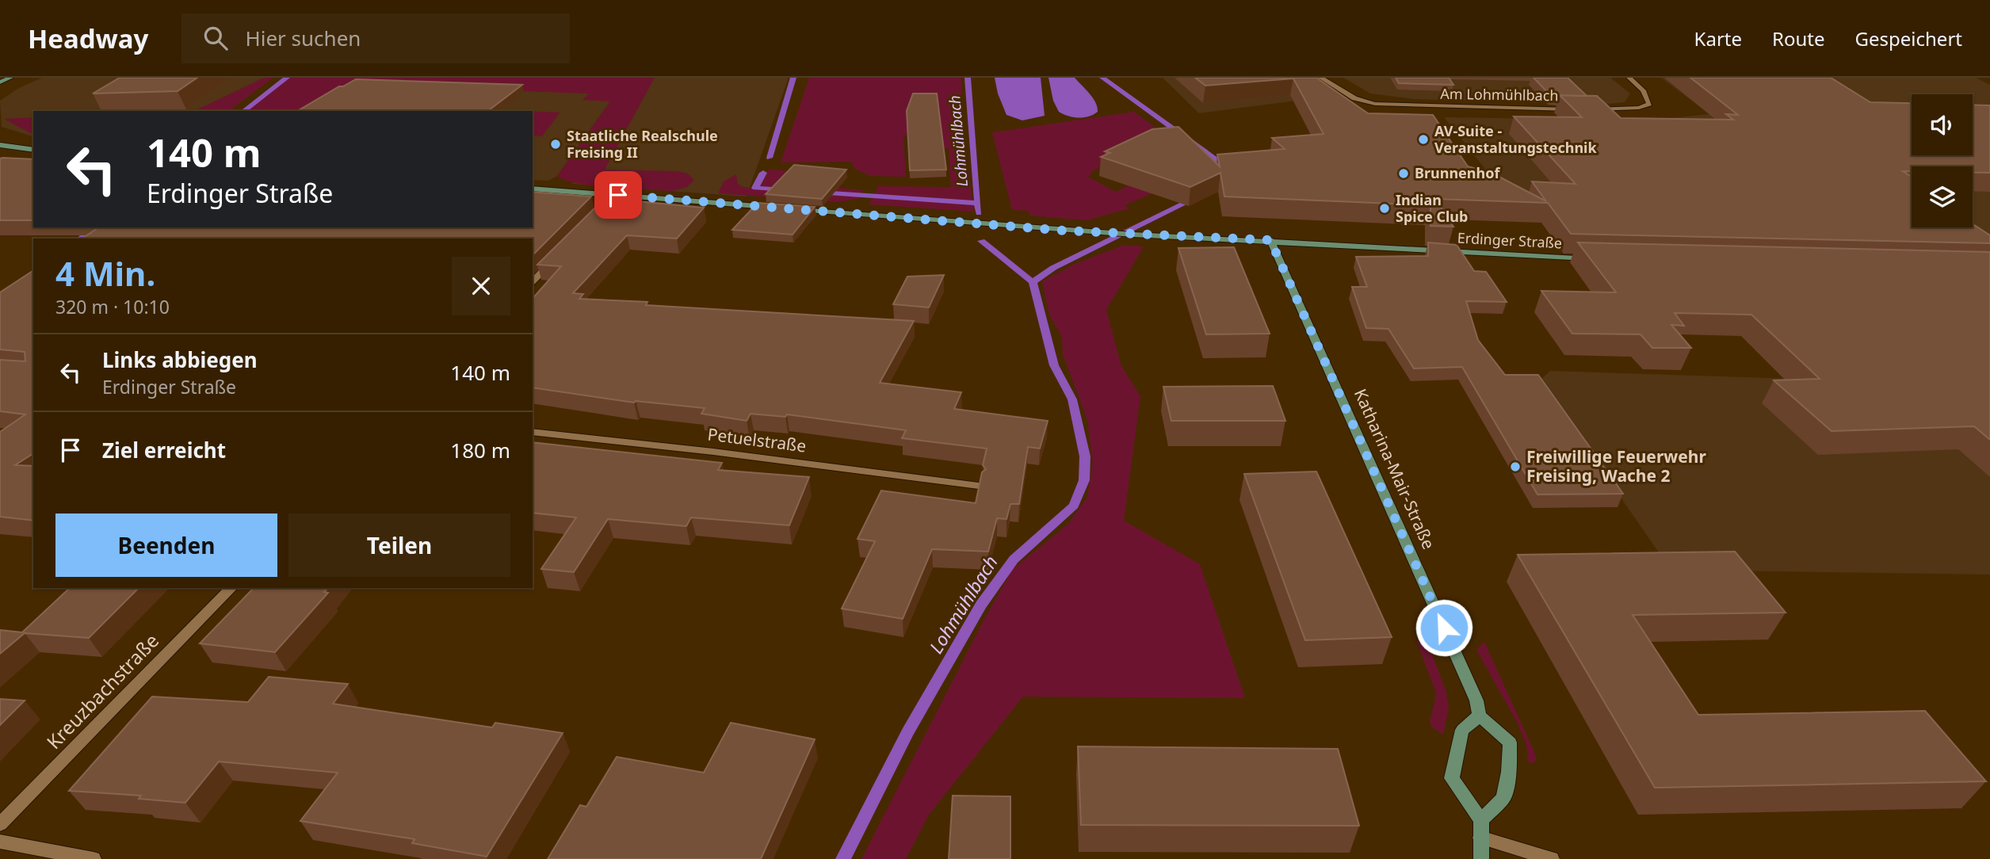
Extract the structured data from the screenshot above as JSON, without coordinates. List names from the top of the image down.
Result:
{
  "streets": {
    "street": [
      "Am Lohmühlbach",
      "Erdinger Straße",
      "Petuelstraße",
      "Katharina-Mair-Straße",
      "Kreuzbachstraße"
    ]
  },
  "crossings": [
    ["Erdinger Straße", "Katharina-Mair-Straße"]
  ],
  "water": ["Lohmühlbach"],
  "places": [
    "AV-Suite - Veranstaltungstechnik",
    "Staatliche Realschule Freising II",
    "Brunnenhof",
    "Indian Spice Club",
    "Freiwillige Feuerwehr Freising, Wache 2"
  ],
  "page": {
    "header": "Headway",
    "search": "Hier suchen",
    "nav": ["Karte", "Route", "Gespeichert"],
    "turn": ["140 m", "Erdinger Straße"],
    "heading": ["4 Min.", "320 m · 10:10"],
    "list": [
      {
        "name": "Links abbiegen",
        "note": "Erdinger Straße",
        "value": "140 m"
      },
      {
        "name": "Ziel erreicht",
        "value": "180 m"
      }
    ],
    "buttons": ["Beenden", "Teilen"]
  }
}
